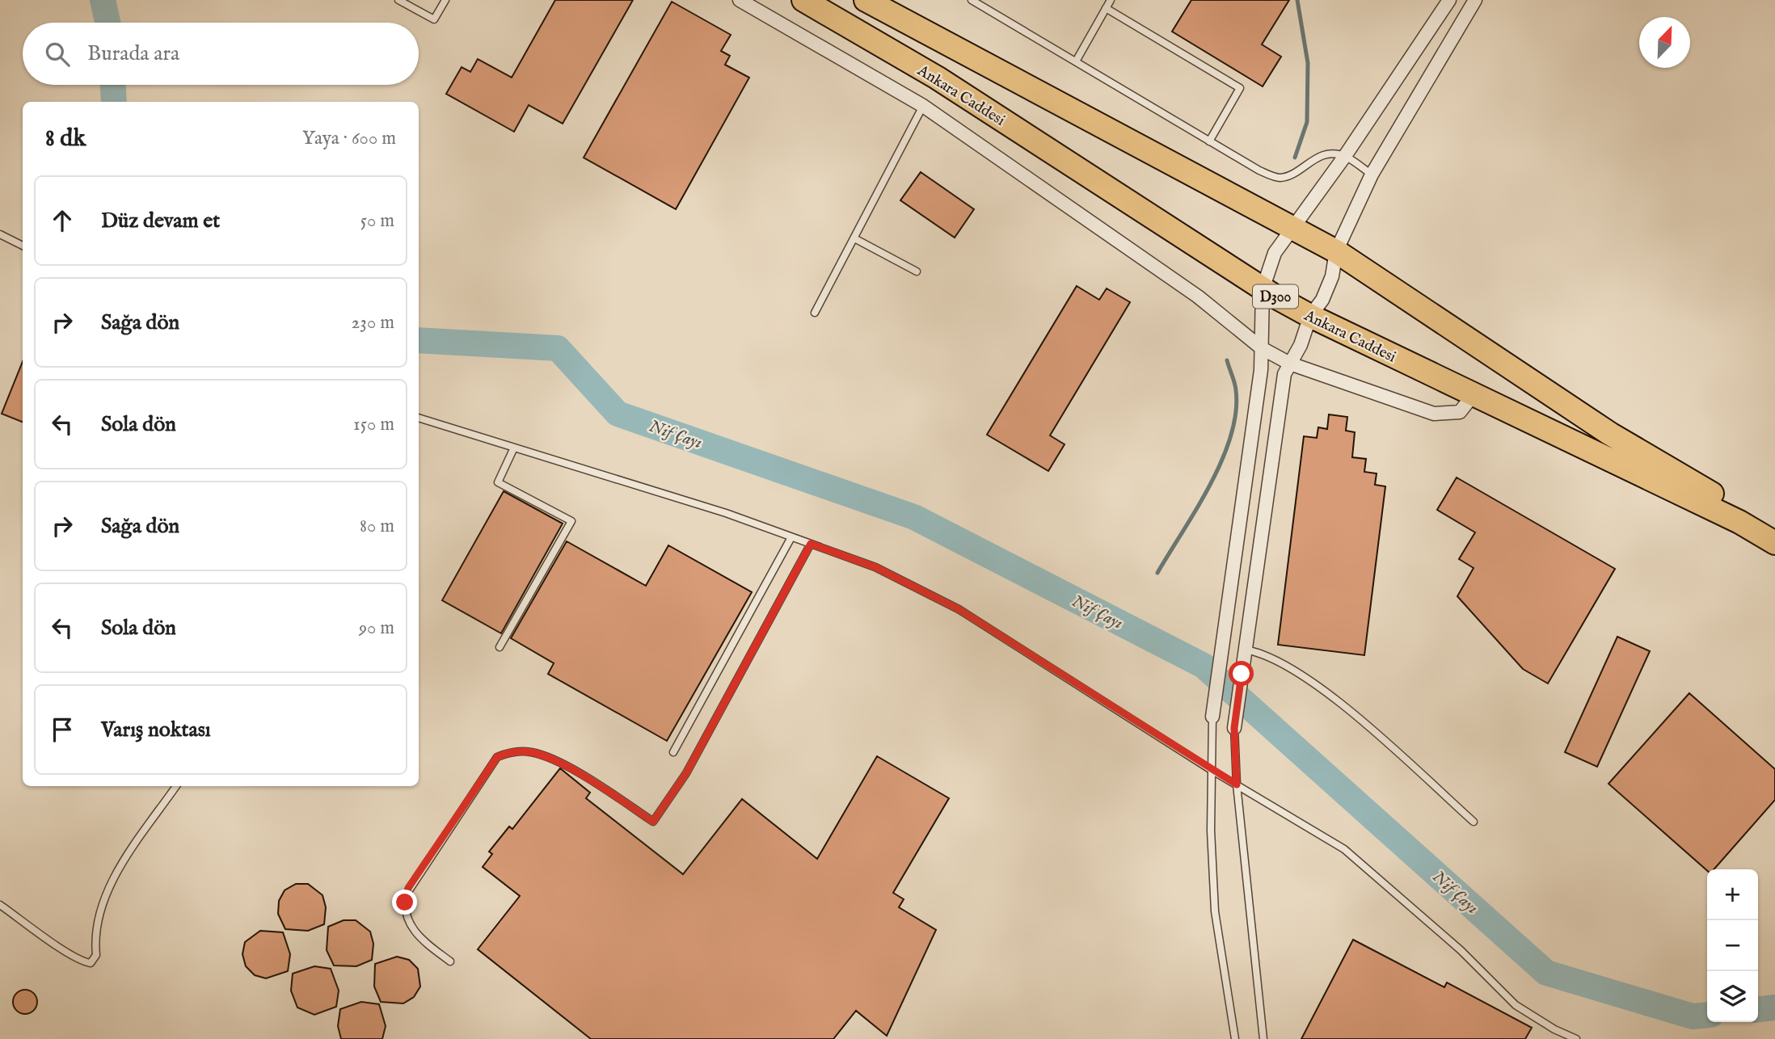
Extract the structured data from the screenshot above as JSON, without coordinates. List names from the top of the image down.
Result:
{
  "streets": {
    "highway": ["Ankara Caddesi", "D300"]
  },
  "water": ["Nif Çayı"],
  "north": "top right",
  "page": {
    "search": "Burada ara",
    "heading": ["8 dk", "Yaya · 600 m"],
    "list": [
      ["Düz devam et", "50 m"],
      ["Sağa dön", "230 m"],
      ["Sola dön", "150 m"],
      ["Sağa dön", "80 m"],
      ["Sola dön", "90 m"],
      "Varış noktası"
    ],
    "map_buttons": ["+", "−"]
  }
}
